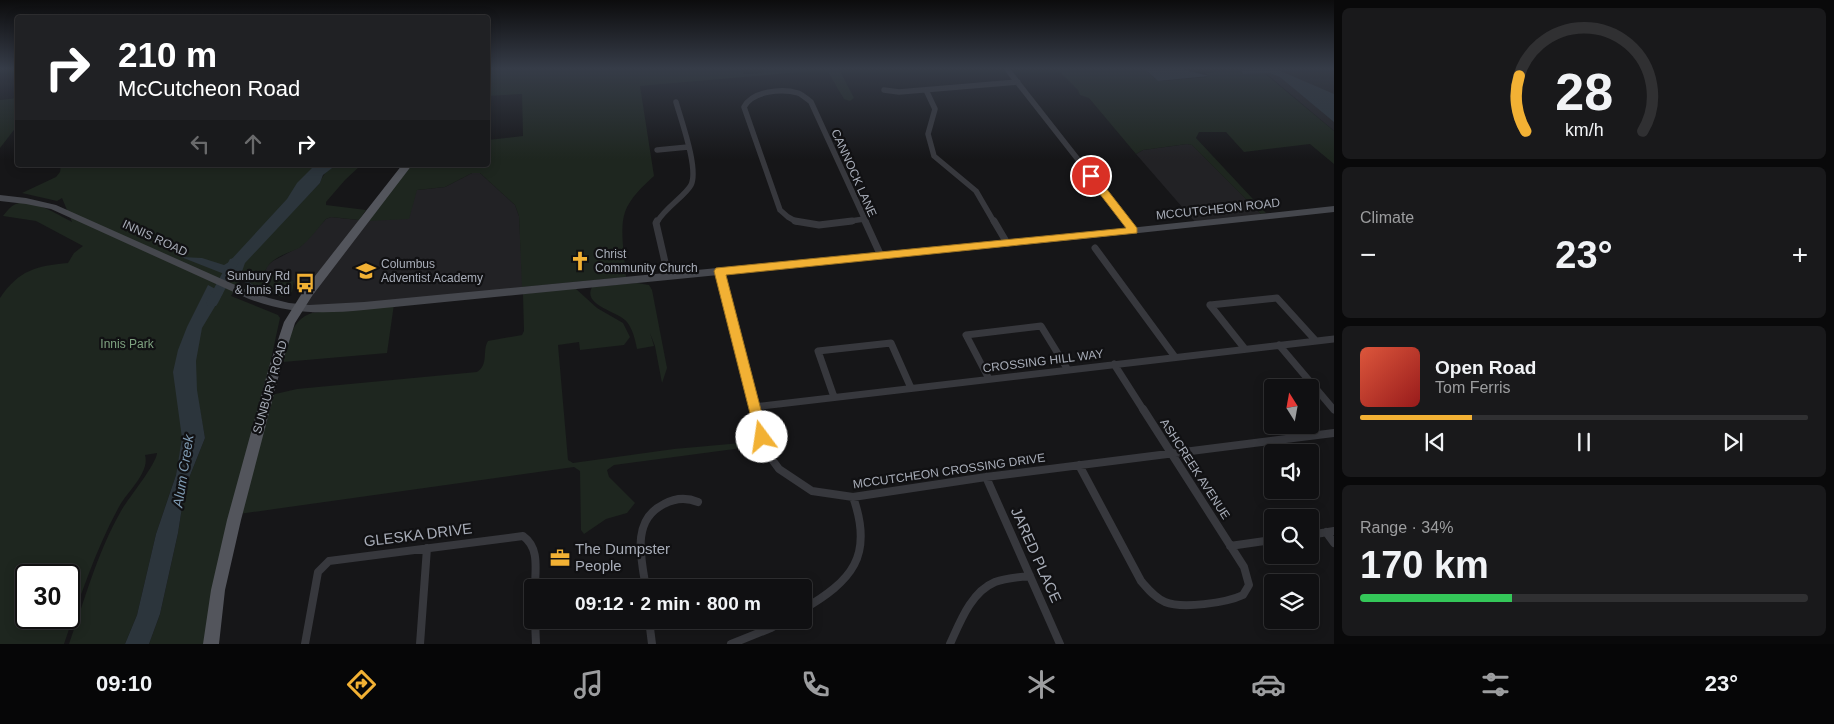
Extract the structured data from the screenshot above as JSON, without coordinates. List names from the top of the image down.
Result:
{
  "streets": {
    "main road": ["MCCUTCHEON ROAD", "INNIS ROAD", "SUNBURY ROAD"],
    "street": [
      "CANNOCK LANE",
      "CROSSING HILL WAY",
      "ASHCREEK AVENUE",
      "MCCUTCHEON CROSSING DRIVE",
      "GLESKA DRIVE",
      "JARED PLACE"
    ]
  },
  "crossings": [
    ["CANNOCK LANE", "MCCUTCHEON ROAD"],
    ["MCCUTCHEON ROAD", "INNIS ROAD"],
    ["MCCUTCHEON ROAD", "SUNBURY ROAD"],
    ["MCCUTCHEON ROAD", "MCCUTCHEON CROSSING DRIVE"],
    ["INNIS ROAD", "SUNBURY ROAD"],
    ["CROSSING HILL WAY", "ASHCREEK AVENUE"],
    ["CROSSING HILL WAY", "MCCUTCHEON CROSSING DRIVE"],
    ["ASHCREEK AVENUE", "MCCUTCHEON CROSSING DRIVE"],
    ["MCCUTCHEON CROSSING DRIVE", "JARED PLACE"]
  ],
  "water": ["Alum Creek"],
  "parks": ["Innis Park"],
  "places": {
    "church": ["Christ Community Church"],
    "school or university": ["Columbus Adventist Academy"],
    "bus stop": ["Sunbury Rd & Innis Rd"],
    "office": ["The Dumpster People"]
  },
  "north": "top",
  "page": {
    "turn": ["210 m", "McCutcheon Road"],
    "tile": [
      "Climate",
      ["Range · 34%", "170 km"]
    ],
    "heat": ["−", "23°", "+"],
    "song": ["Open Road", "Tom Ferris"],
    "limit": "30",
    "trip": "09:12 · 2 min · 800 m",
    "tabs": ["09:10", "23°"],
    "gauge": ["28", "km/h"]
  }
}
